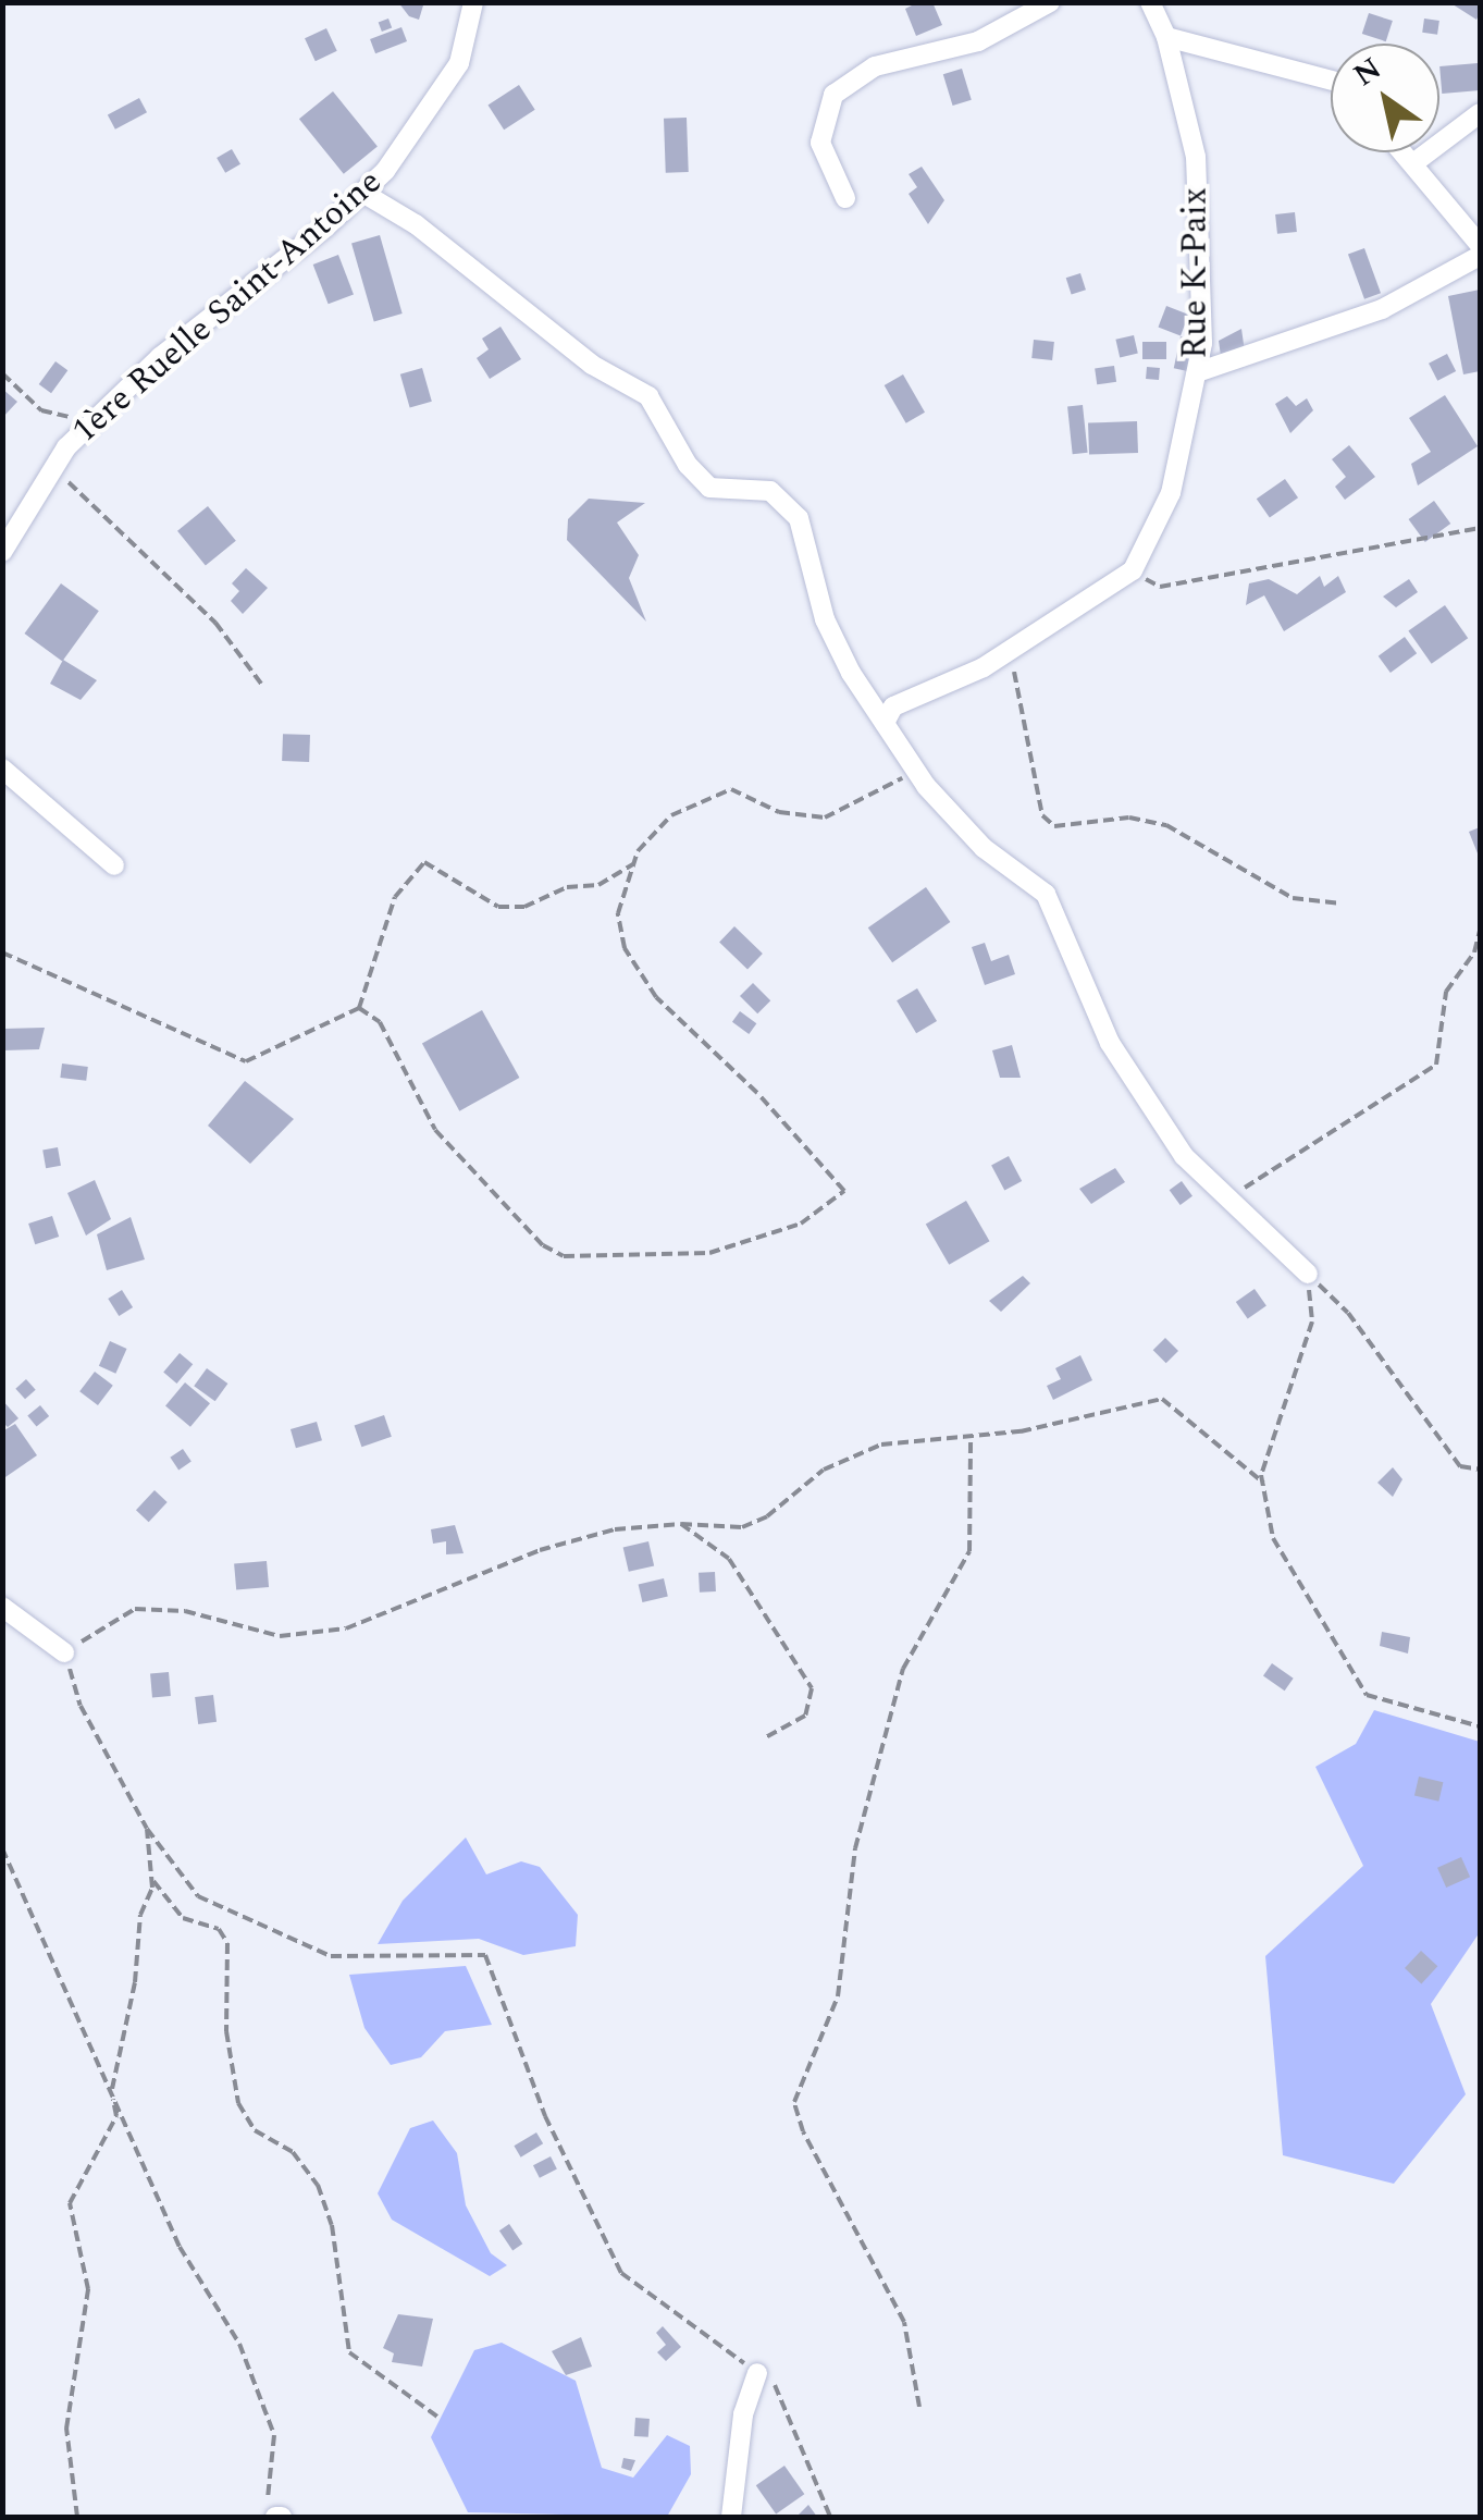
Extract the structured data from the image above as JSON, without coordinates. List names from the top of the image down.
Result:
{
  "streets": {
    "street": ["Rue K-Paix", "1ère Ruelle Saint-Antoine"]
  },
  "north": "top left"
}
